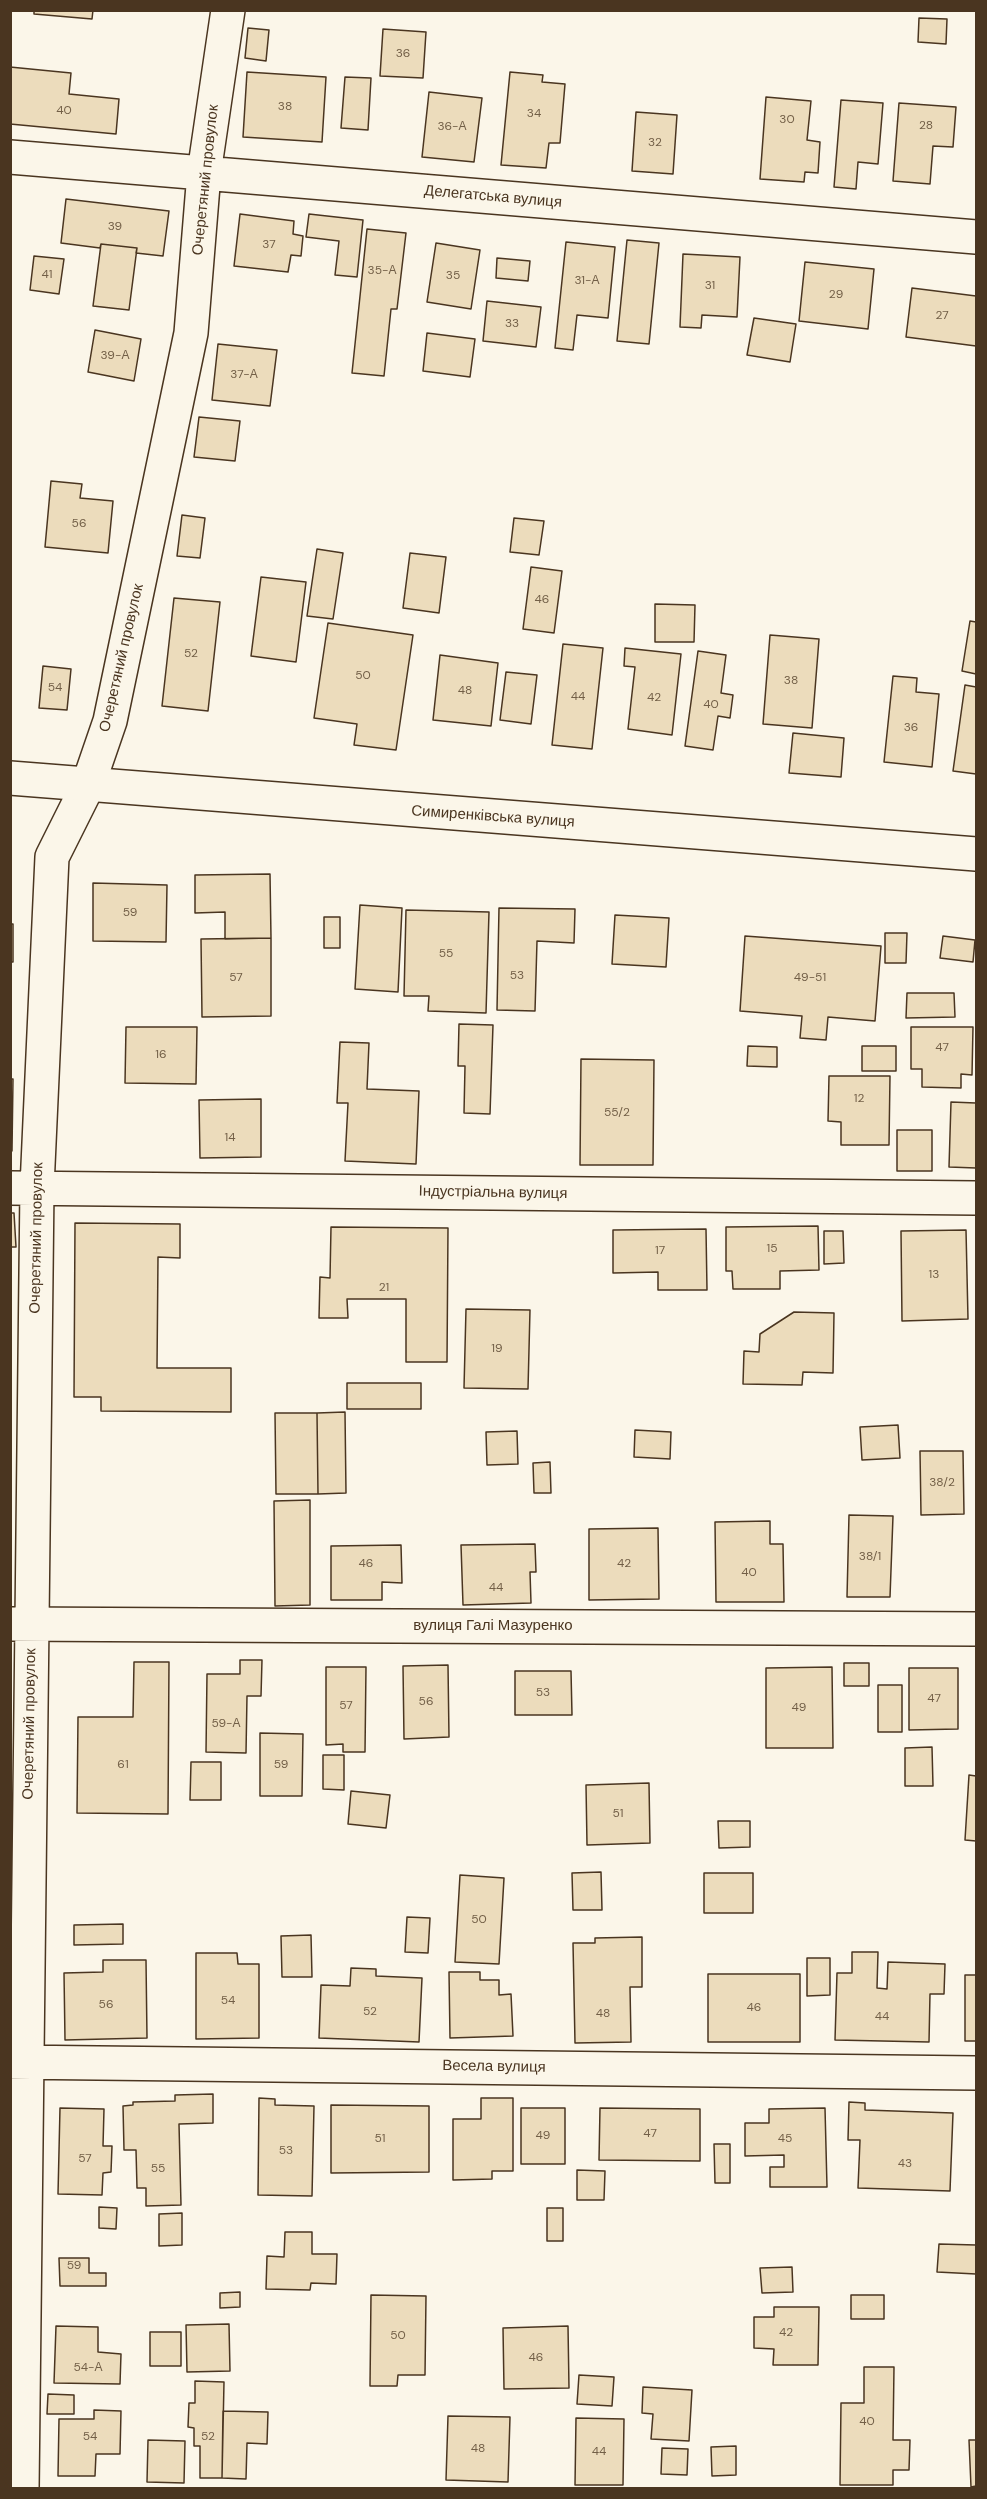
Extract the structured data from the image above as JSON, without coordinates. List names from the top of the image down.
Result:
{
  "streets": {
    "street": [
      "Очеретяний провулок",
      "Делегатська вулиця",
      "Симиренківська вулиця",
      "Індустріальна вулиця",
      "вулиця Галі Мазуренко",
      "Весела вулиця"
    ]
  },
  "crossings": [
    ["Очеретяний провулок", "Делегатська вулиця"],
    ["Очеретяний провулок", "Симиренківська вулиця"],
    ["Очеретяний провулок", "Індустріальна вулиця"],
    ["Очеретяний провулок", "вулиця Галі Мазуренко"],
    ["Очеретяний провулок", "Весела вулиця"]
  ],
  "house_numbers": [
    "36",
    "38",
    "40",
    "34",
    "30",
    "28",
    "36-А",
    "32",
    "39",
    "37",
    "35-А",
    "41",
    "35",
    "31-А",
    "31",
    "29",
    "27",
    "33",
    "39-А",
    "37-А",
    "56",
    "46",
    "52",
    "50",
    "38",
    "54",
    "48",
    "44",
    "42",
    "40",
    "36",
    "59",
    "55",
    "53",
    "57",
    "49-51",
    "47",
    "16",
    "12",
    "55/2",
    "14",
    "15",
    "17",
    "13",
    "21",
    "19",
    "38/2",
    "38/1",
    "46",
    "42",
    "40",
    "44",
    "53",
    "47",
    "56",
    "57",
    "49",
    "59-А",
    "61",
    "59",
    "51",
    "50",
    "54",
    "56",
    "46",
    "52",
    "48",
    "44",
    "47",
    "49",
    "51",
    "45",
    "53",
    "57",
    "43",
    "55",
    "59",
    "42",
    "50",
    "46",
    "54-А",
    "40",
    "54",
    "52",
    "48",
    "44"
  ]
}
